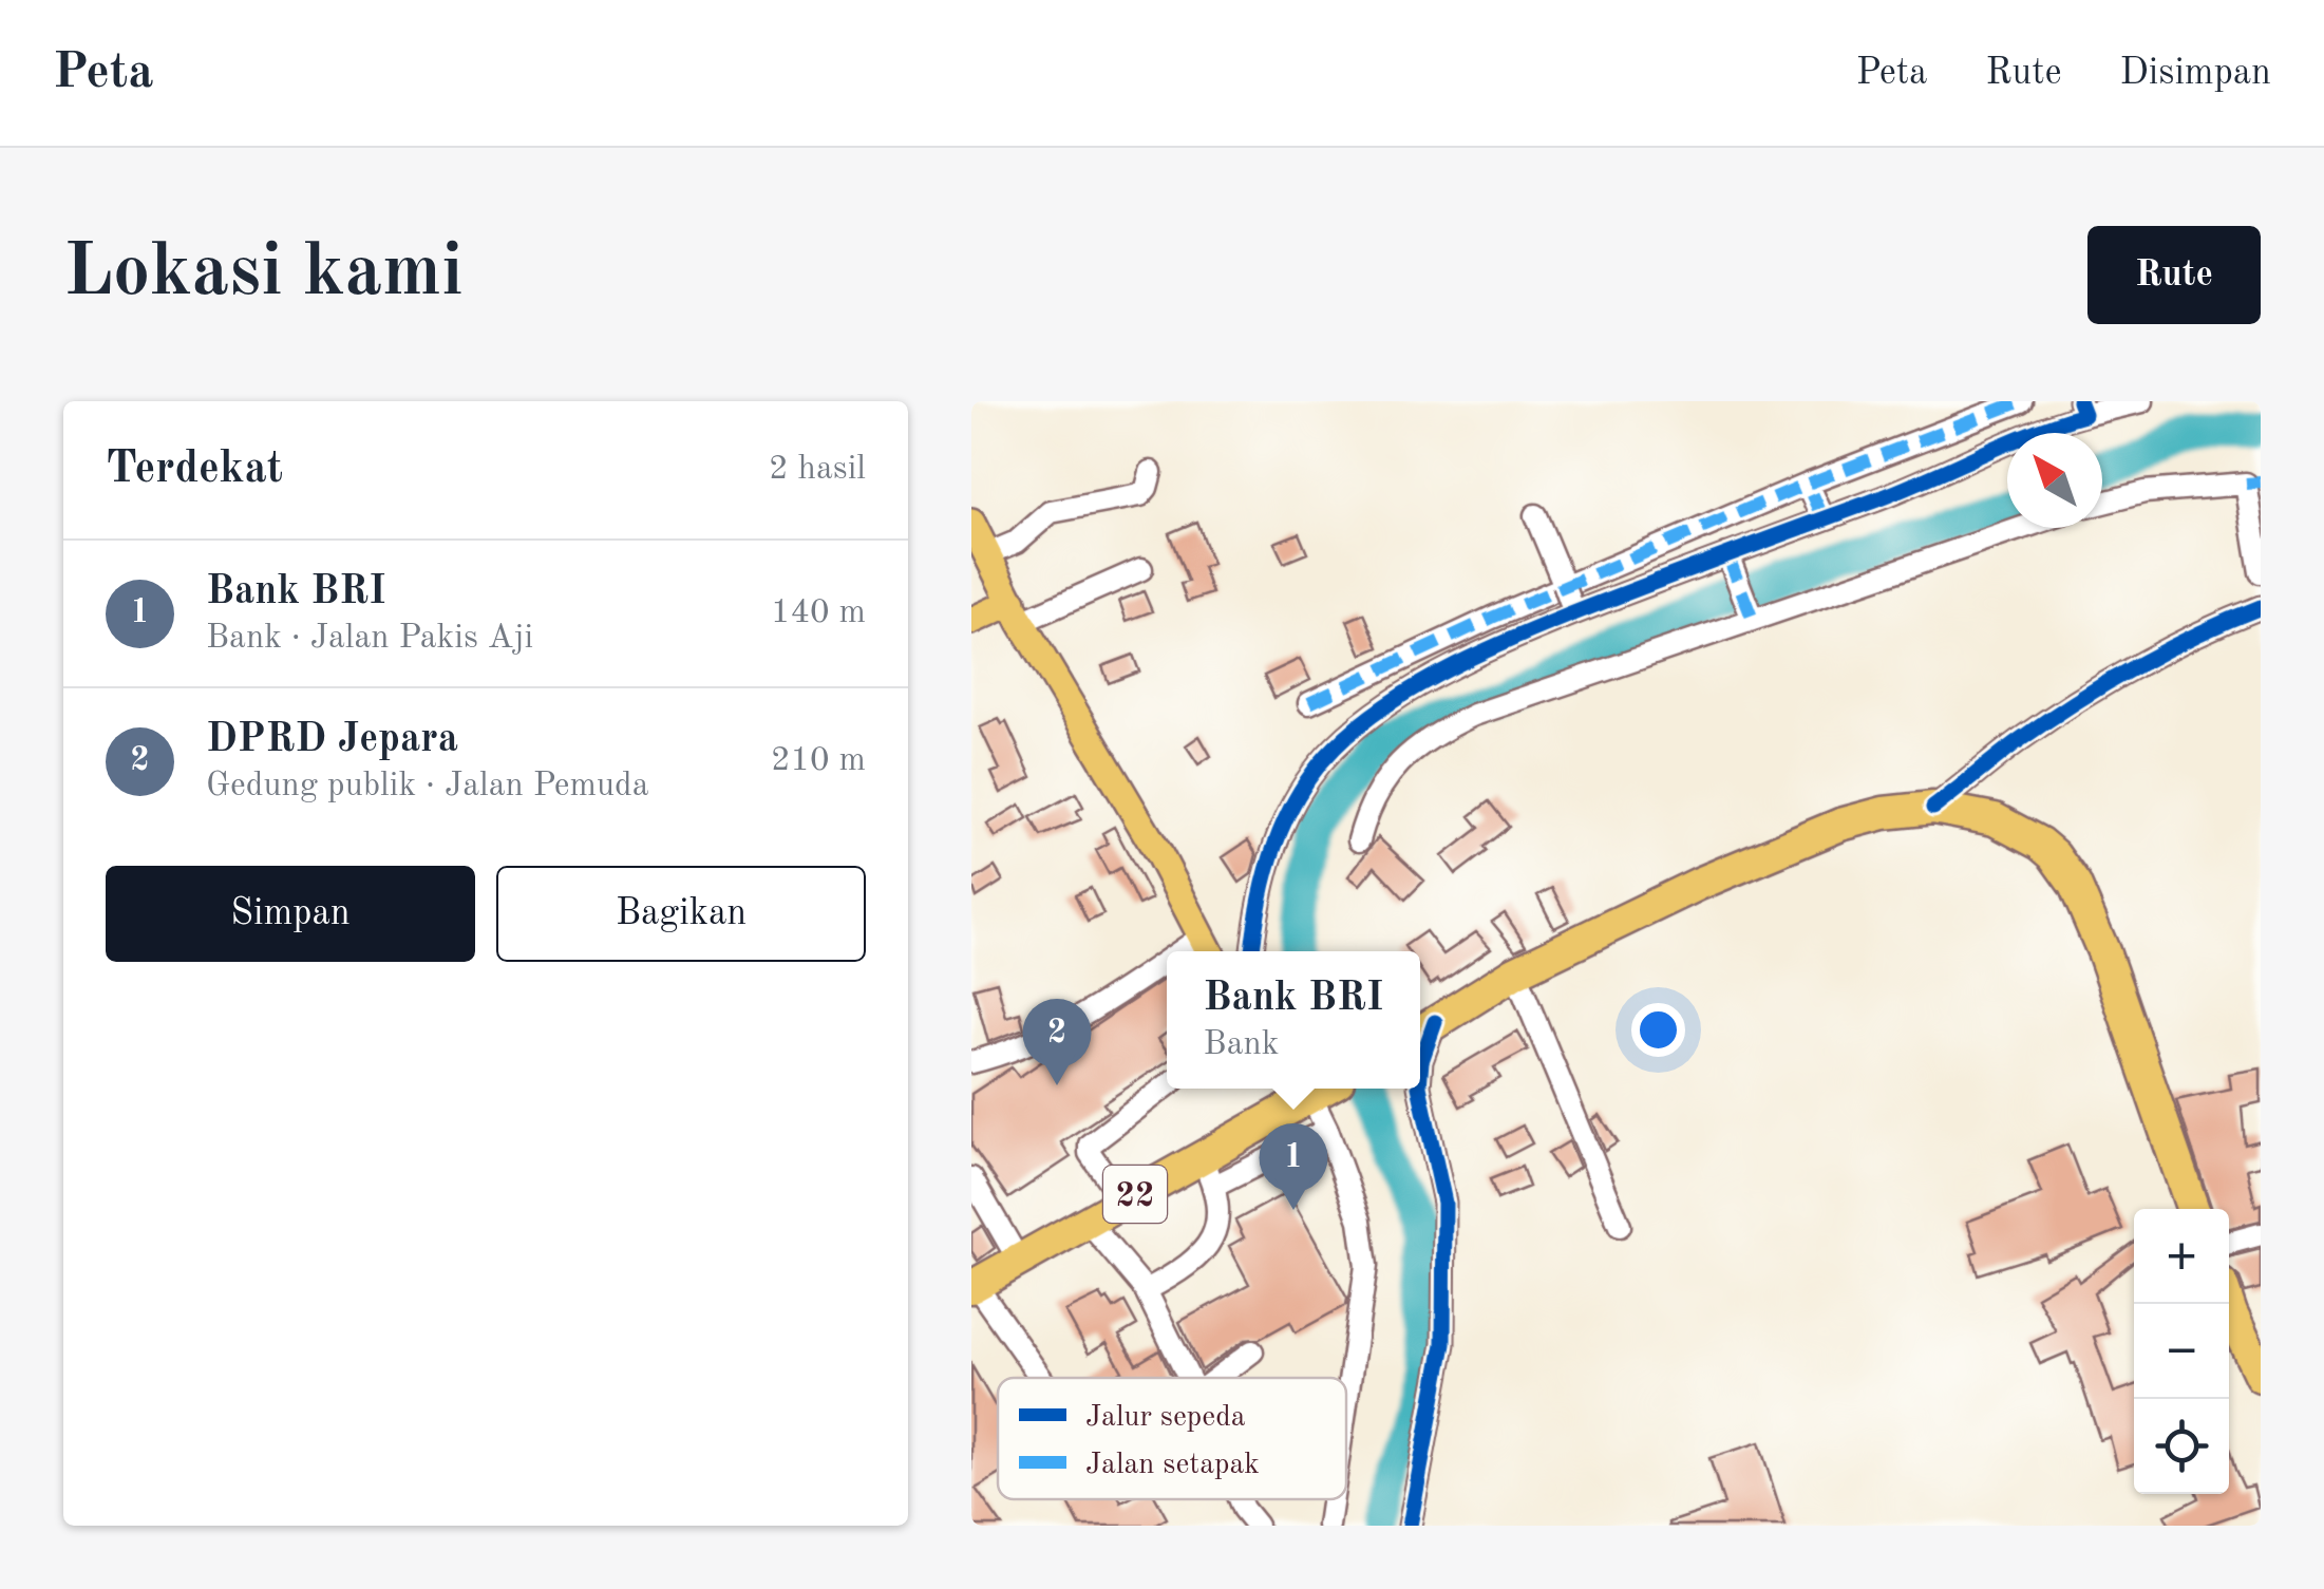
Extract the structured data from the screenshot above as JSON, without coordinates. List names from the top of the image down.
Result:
{
  "streets": {
    "highway": ["22"]
  },
  "legend": ["Jalur sepeda", "Jalan setapak"],
  "north": "top left",
  "page": {
    "header": "Peta",
    "nav": ["Peta", "Rute", "Disimpan"],
    "buttons": [
      "Rute",
      ["Simpan", "Bagikan"]
    ],
    "title": "Lokasi kami",
    "heading": ["Terdekat", "2 hasil"],
    "list": [
      {
        "mark": "1",
        "name": "Bank BRI",
        "note": "Bank · Jalan Pakis Aji",
        "value": "140 m"
      },
      {
        "mark": "2",
        "name": "DPRD Jepara",
        "note": "Gedung publik · Jalan Pemuda",
        "value": "210 m"
      }
    ],
    "popup": ["Bank BRI", "Bank"],
    "pins": ["2", "1"],
    "map_buttons": ["+", "−"]
  }
}
